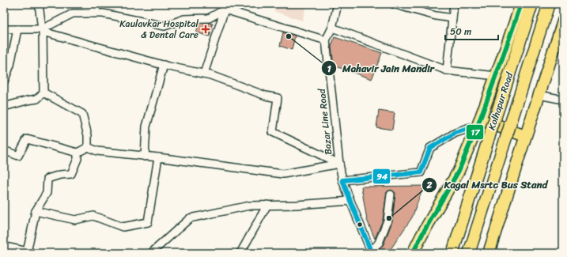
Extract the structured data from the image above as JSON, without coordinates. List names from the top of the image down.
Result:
{
  "streets": {
    "highway": ["Kolhapur Road"],
    "street": ["Bazar Line Road"]
  },
  "places": {
    "health": ["Kaulavkar Hospital & Dental Care"],
    "other": ["Mahavir Jain Mandir", "Kagal Msrtc Bus Stand"]
  },
  "lines": ["transit line 17", "transit line 94"],
  "scale_bar": "50 m"
}
